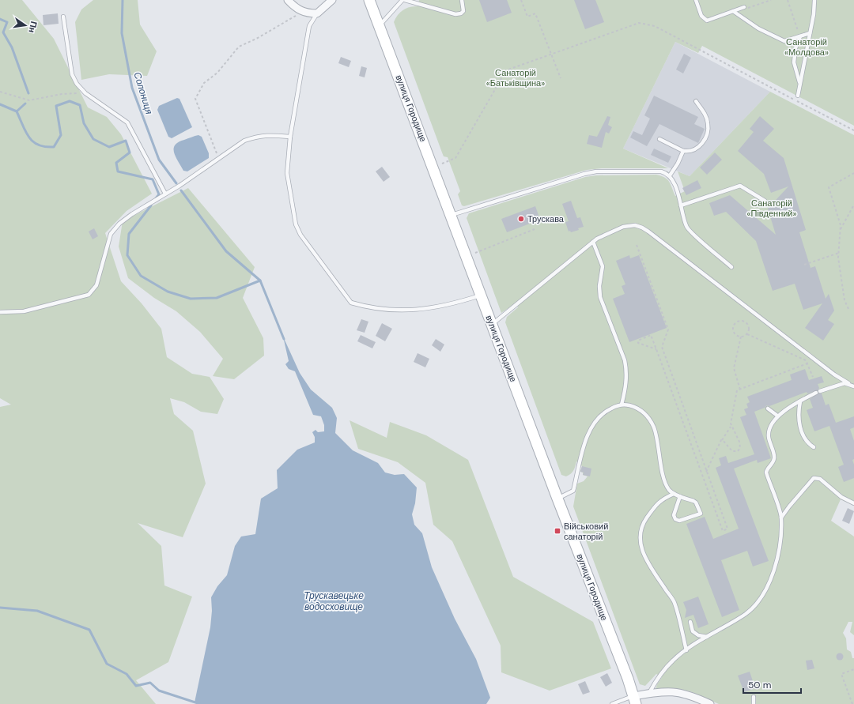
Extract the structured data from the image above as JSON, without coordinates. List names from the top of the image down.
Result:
{
  "streets": {
    "street": ["вулиця Городище"]
  },
  "water": ["Солониця", "Трускавецьке водосховище"],
  "parks": ["Санаторій «Молдова»", "Санаторій «Батьківщина»", "Санаторій «Південний»"],
  "places": {
    "other": ["Трускава"],
    "transit": ["Військовий санаторій"]
  },
  "scale_bar": "50 m",
  "north": "right"
}
